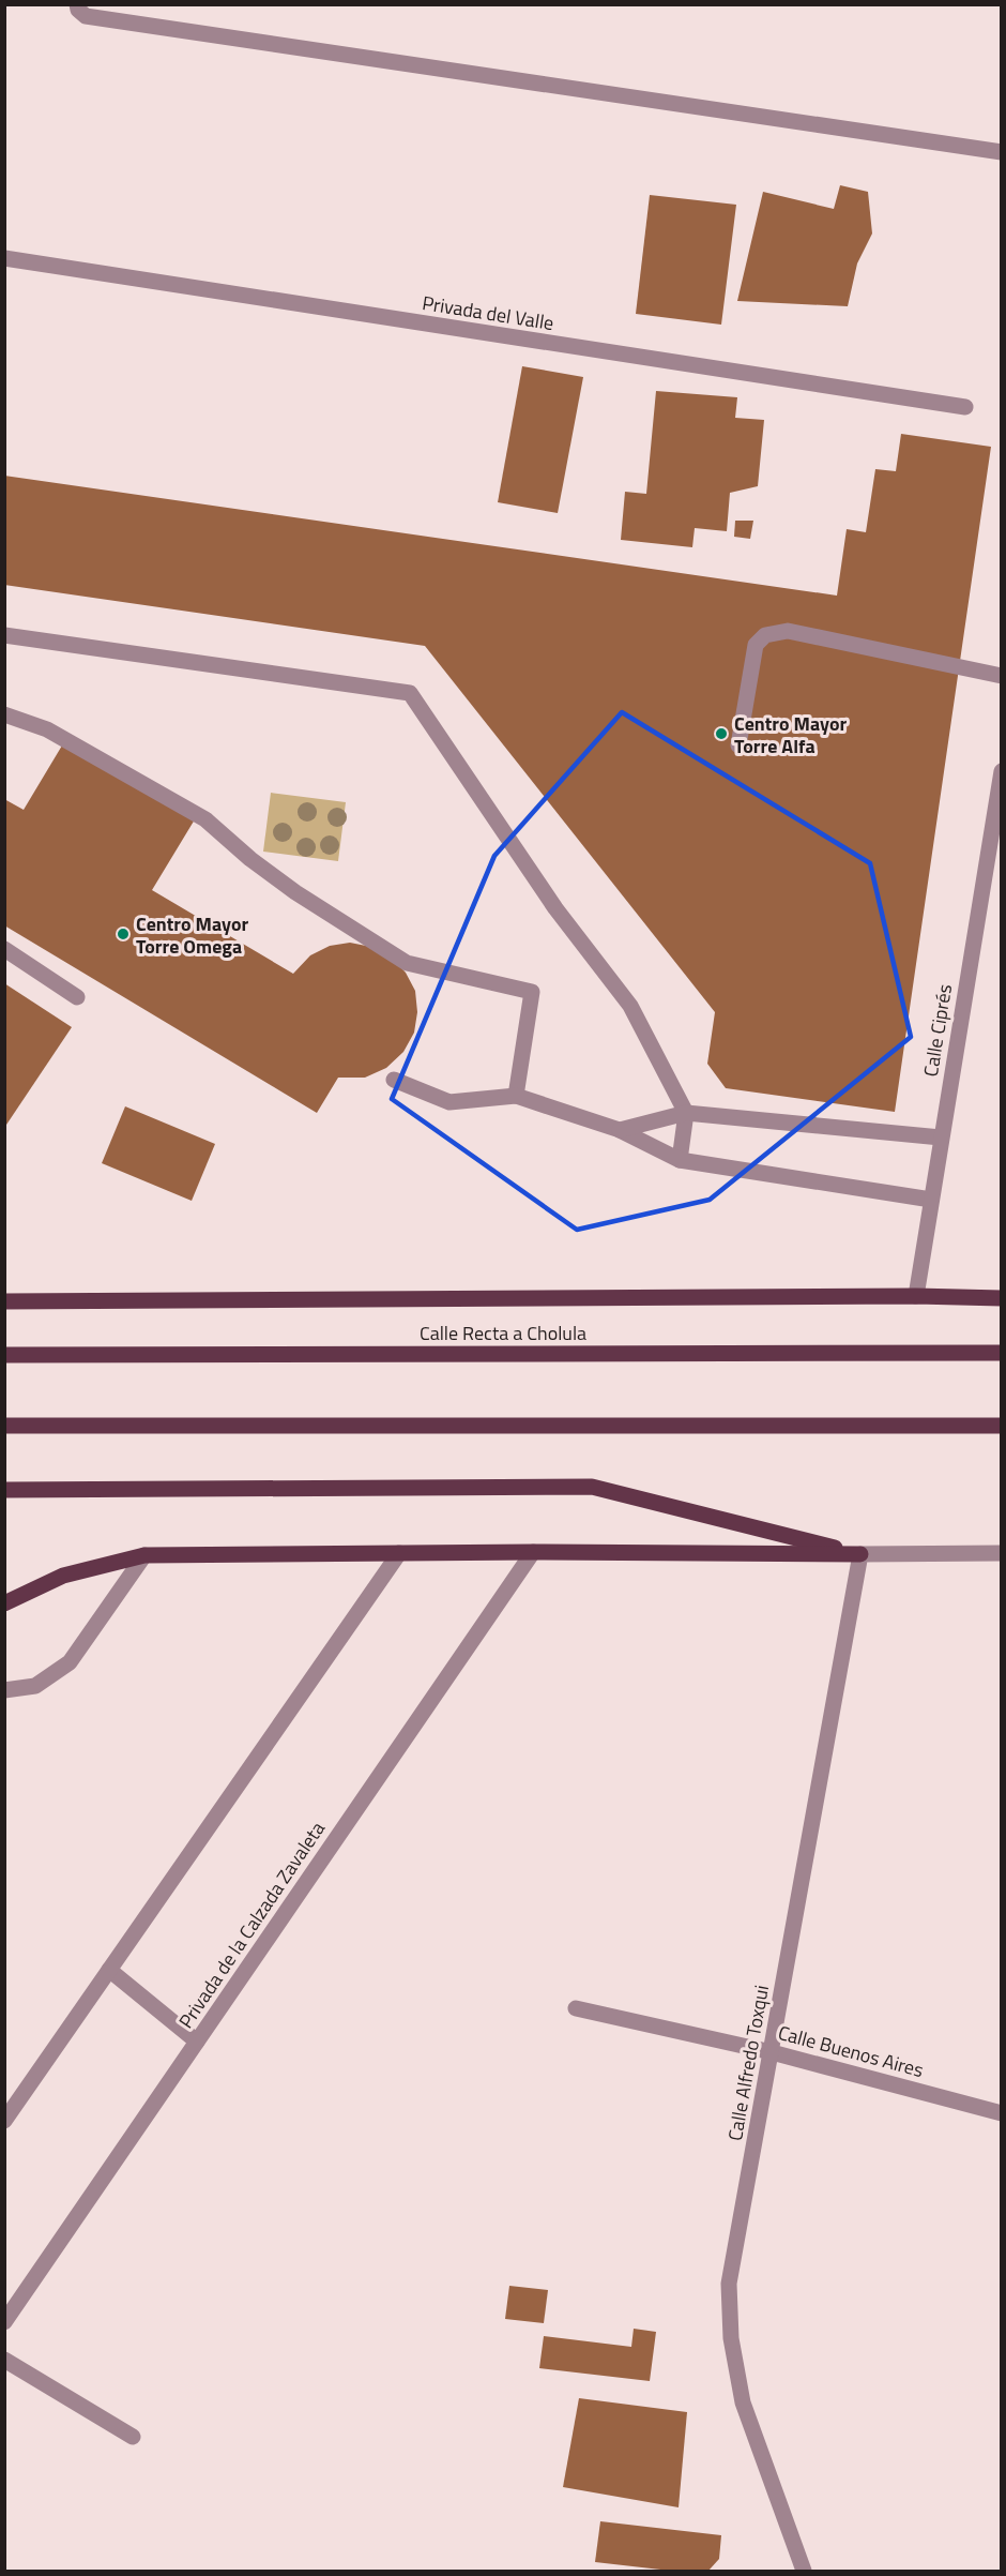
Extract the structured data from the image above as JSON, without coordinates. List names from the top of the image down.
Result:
{
  "streets": {
    "main road": ["Calle Recta a Cholula"],
    "street": [
      "Privada del Valle",
      "Calle Ciprés",
      "Privada de la Calzada Zavaleta",
      "Calle Buenos Aires",
      "Calle Alfredo Toxqui"
    ]
  },
  "crossings": [
    ["Calle Buenos Aires", "Calle Alfredo Toxqui"]
  ],
  "places": ["Centro Mayor Torre Alfa", "Centro Mayor Torre Omega"]
}
